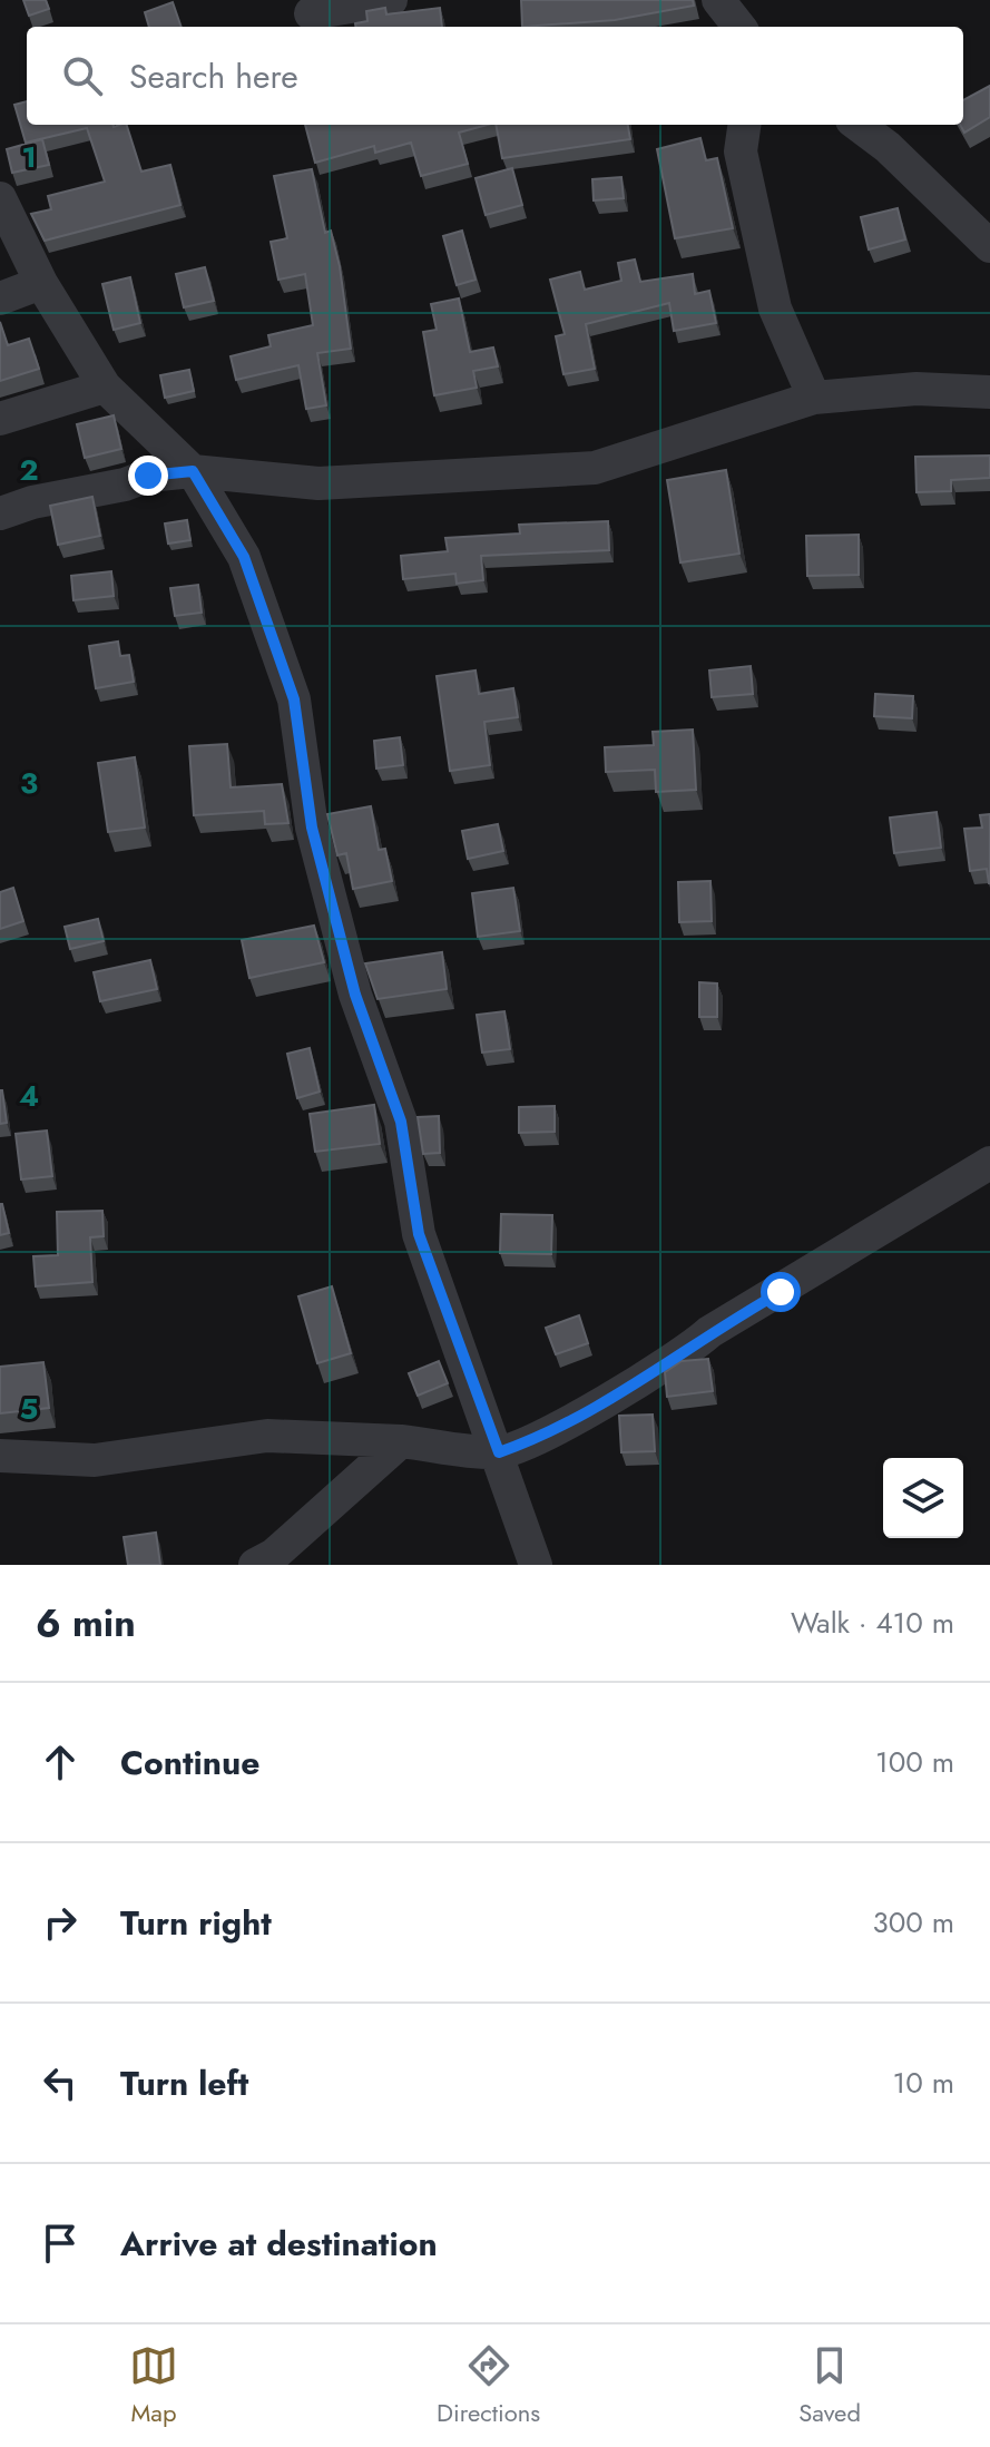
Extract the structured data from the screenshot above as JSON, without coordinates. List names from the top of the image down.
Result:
{
  "page": {
    "search": "Search here",
    "heading": ["6 min", "Walk · 410 m"],
    "list": [
      ["Continue", "100 m"],
      ["Turn right", "300 m"],
      ["Turn left", "10 m"],
      "Arrive at destination"
    ],
    "nav": ["Map", "Directions", "Saved"]
  },
  "grid": {
    "rows": [
      "1",
      "2",
      "3",
      "4",
      "5"
    ]
  }
}
